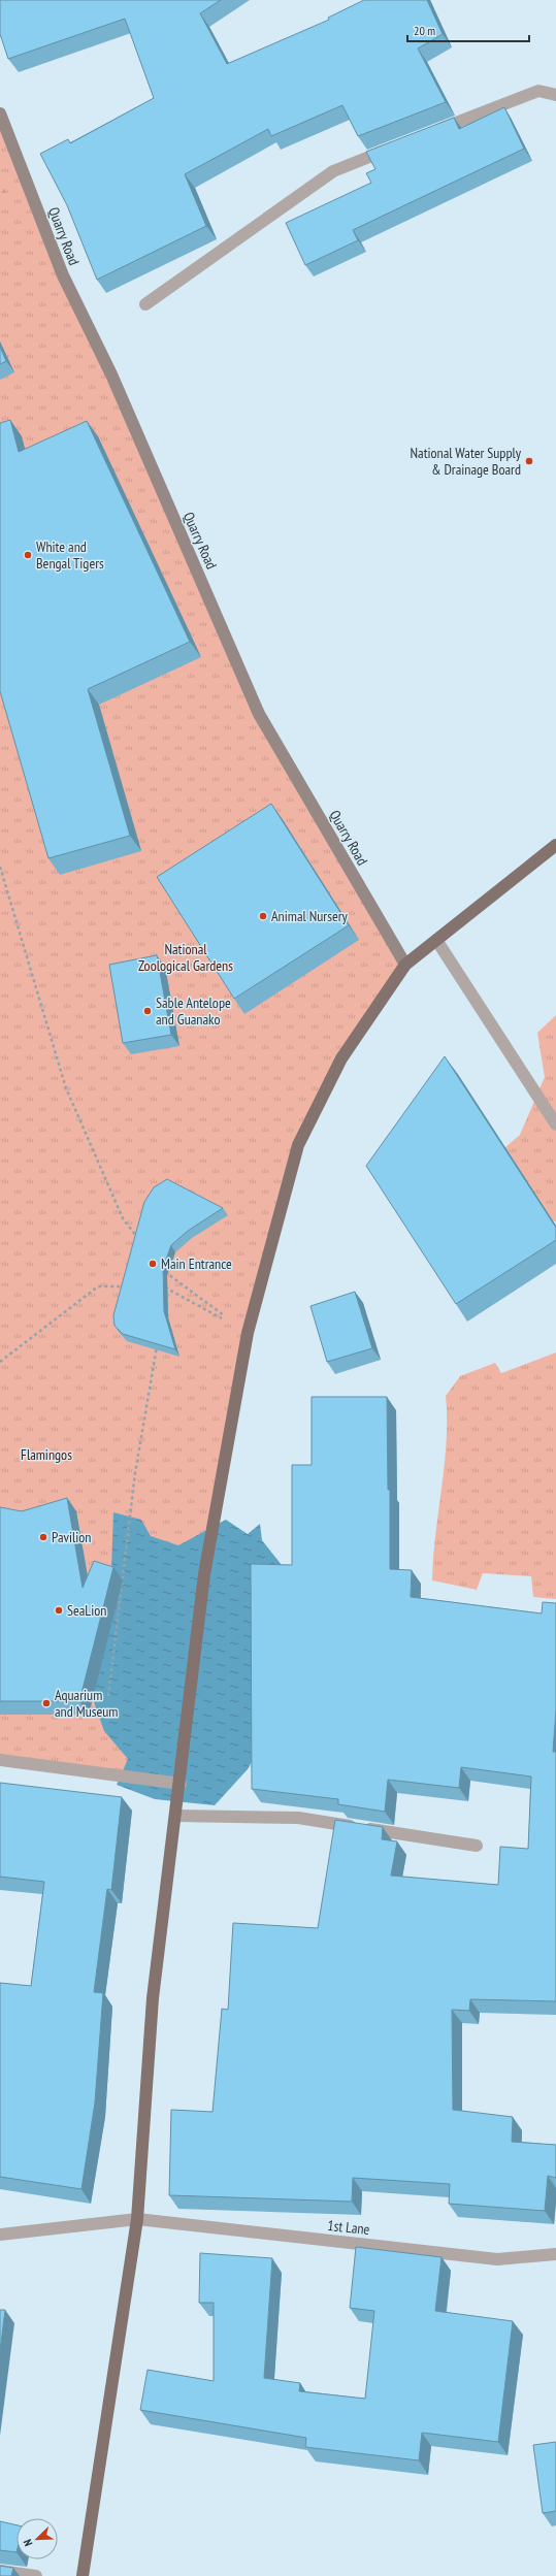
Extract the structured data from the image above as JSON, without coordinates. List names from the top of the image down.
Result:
{
  "streets": {
    "street": ["Quarry Road", "1st Lane"]
  },
  "parks": ["National Zoological Gardens", "Flamingos"],
  "places": [
    "National Water Supply & Drainage Board",
    "White and Bengal Tigers",
    "Animal Nursery",
    "Sable Antelope and Guanako",
    "Main Entrance",
    "Pavilion",
    "SeaLion",
    "Aquarium and Museum"
  ],
  "scale_bar": "20 m",
  "north": "bottom left"
}
